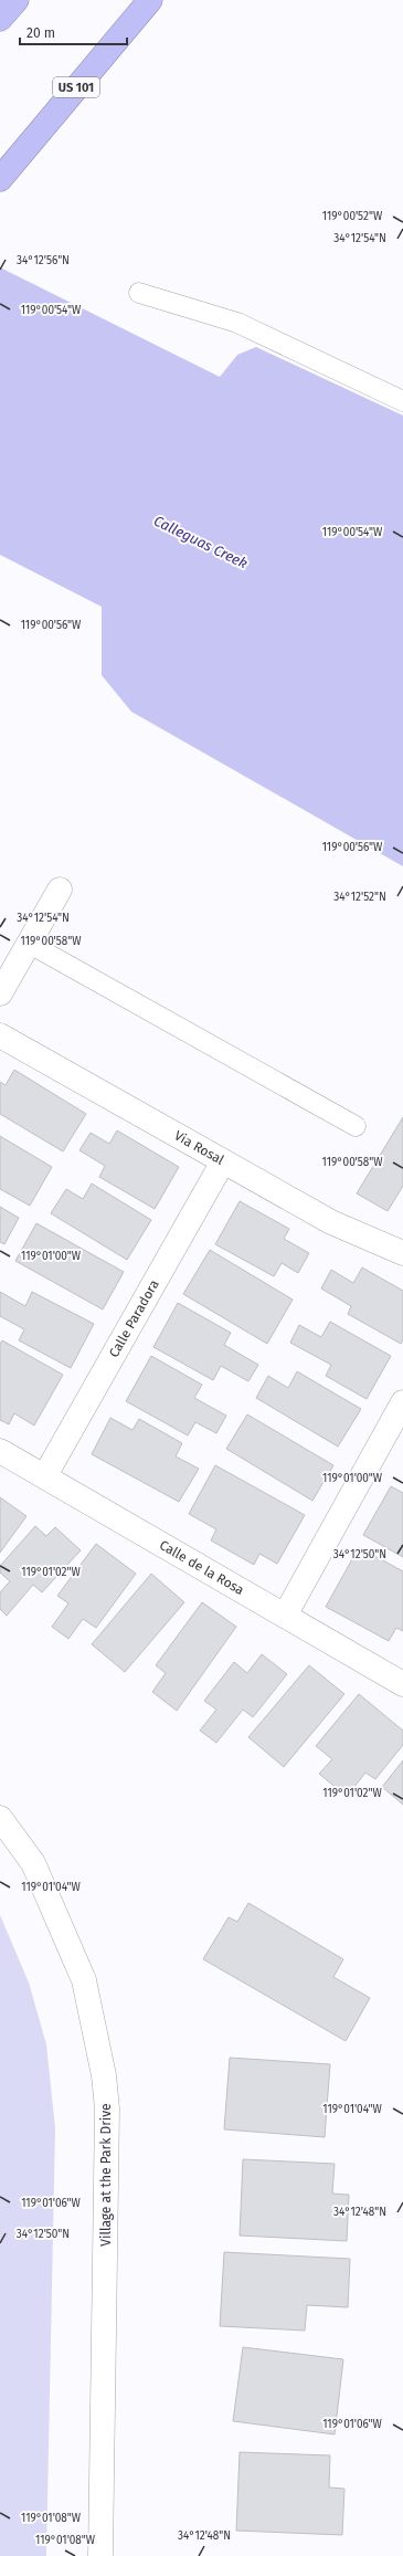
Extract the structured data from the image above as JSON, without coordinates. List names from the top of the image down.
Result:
{
  "streets": {
    "highway": ["US 101"],
    "street": [
      "Via Rosal",
      "Calle Paradora",
      "Calle de la Rosa",
      "Village at the Park Drive"
    ]
  },
  "crossings": [
    ["Via Rosal", "Calle Paradora"],
    ["Calle Paradora", "Calle de la Rosa"]
  ],
  "water": ["Calleguas Creek"],
  "scale_bar": "20 m",
  "coordinates": [
    "119°00'52\"W",
    "34°12'54\"N",
    "34°12'56\"N",
    "119°00'54\"W",
    "119°00'56\"W",
    "34°12'52\"N",
    "119°00'58\"W",
    "119°01'00\"W",
    "34°12'50\"N",
    "119°01'02\"W",
    "119°01'04\"W",
    "119°01'06\"W",
    "34°12'48\"N",
    "119°01'08\"W"
  ]
}
